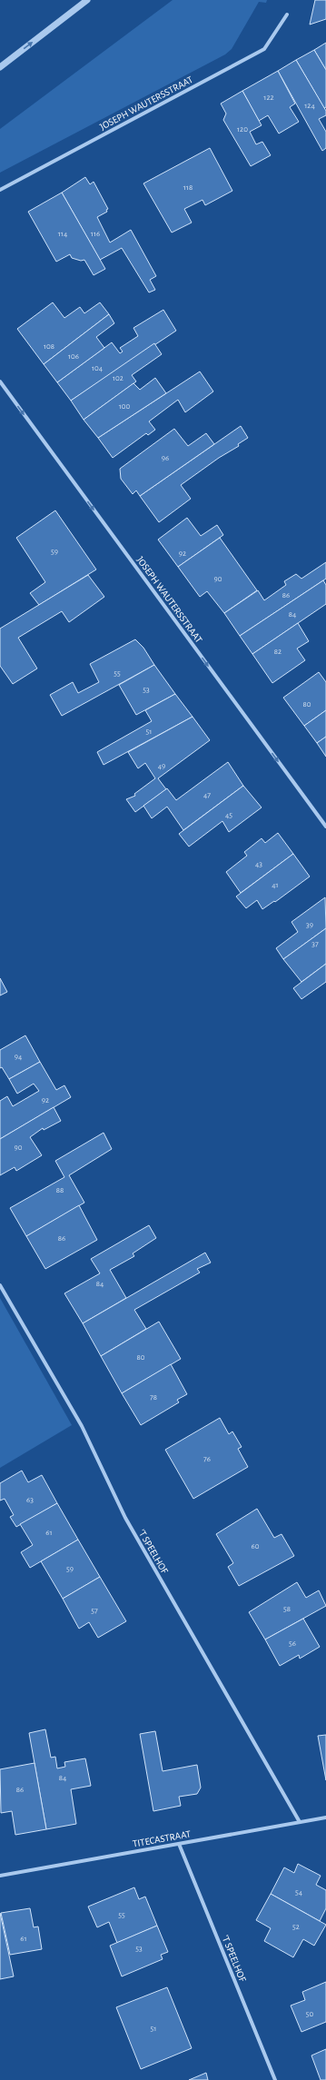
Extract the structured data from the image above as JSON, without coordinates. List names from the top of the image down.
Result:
{
  "streets": {
    "street": ["JOSEPH WAUTERSSTRAAT", "'T SPEELHOF", "TITECASTRAAT"]
  },
  "crossings": [
    ["'T SPEELHOF", "TITECASTRAAT"]
  ],
  "one_way": ["JOSEPH WAUTERSSTRAAT"],
  "house_numbers": [
    "122",
    "124",
    "120",
    "118",
    "114",
    "116",
    "108",
    "106",
    "104",
    "102",
    "100",
    "96",
    "59",
    "92",
    "90",
    "86",
    "84",
    "82",
    "55",
    "53",
    "80",
    "51",
    "49",
    "47",
    "45",
    "43",
    "41",
    "39",
    "37",
    "94",
    "92",
    "90",
    "88",
    "86",
    "84",
    "80",
    "78",
    "76",
    "63",
    "61",
    "60",
    "59",
    "58",
    "57",
    "56",
    "84",
    "86",
    "54",
    "55",
    "52",
    "61",
    "53",
    "50",
    "51"
  ]
}
